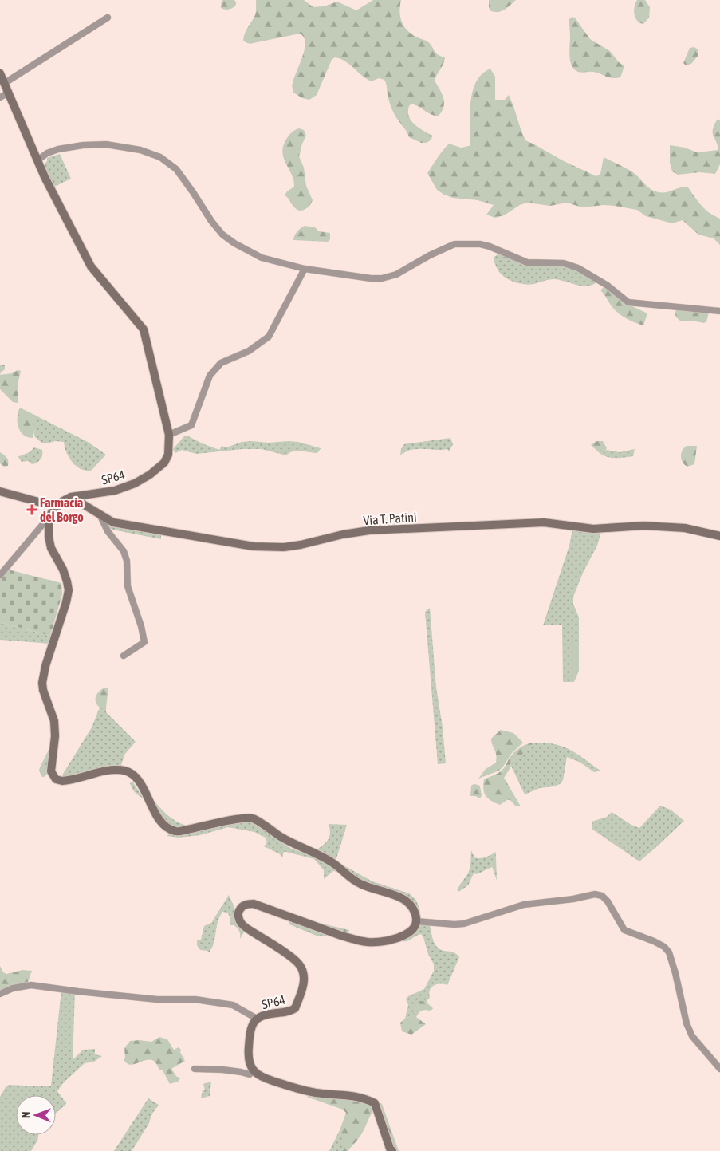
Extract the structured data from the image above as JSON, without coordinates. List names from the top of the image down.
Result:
{
  "streets": {
    "street": ["SP64", "Via T. Patini"]
  },
  "crossings": [
    ["SP64", "Via T. Patini"]
  ],
  "places": {
    "health": ["Farmacia del Borgo"]
  },
  "north": "left"
}
